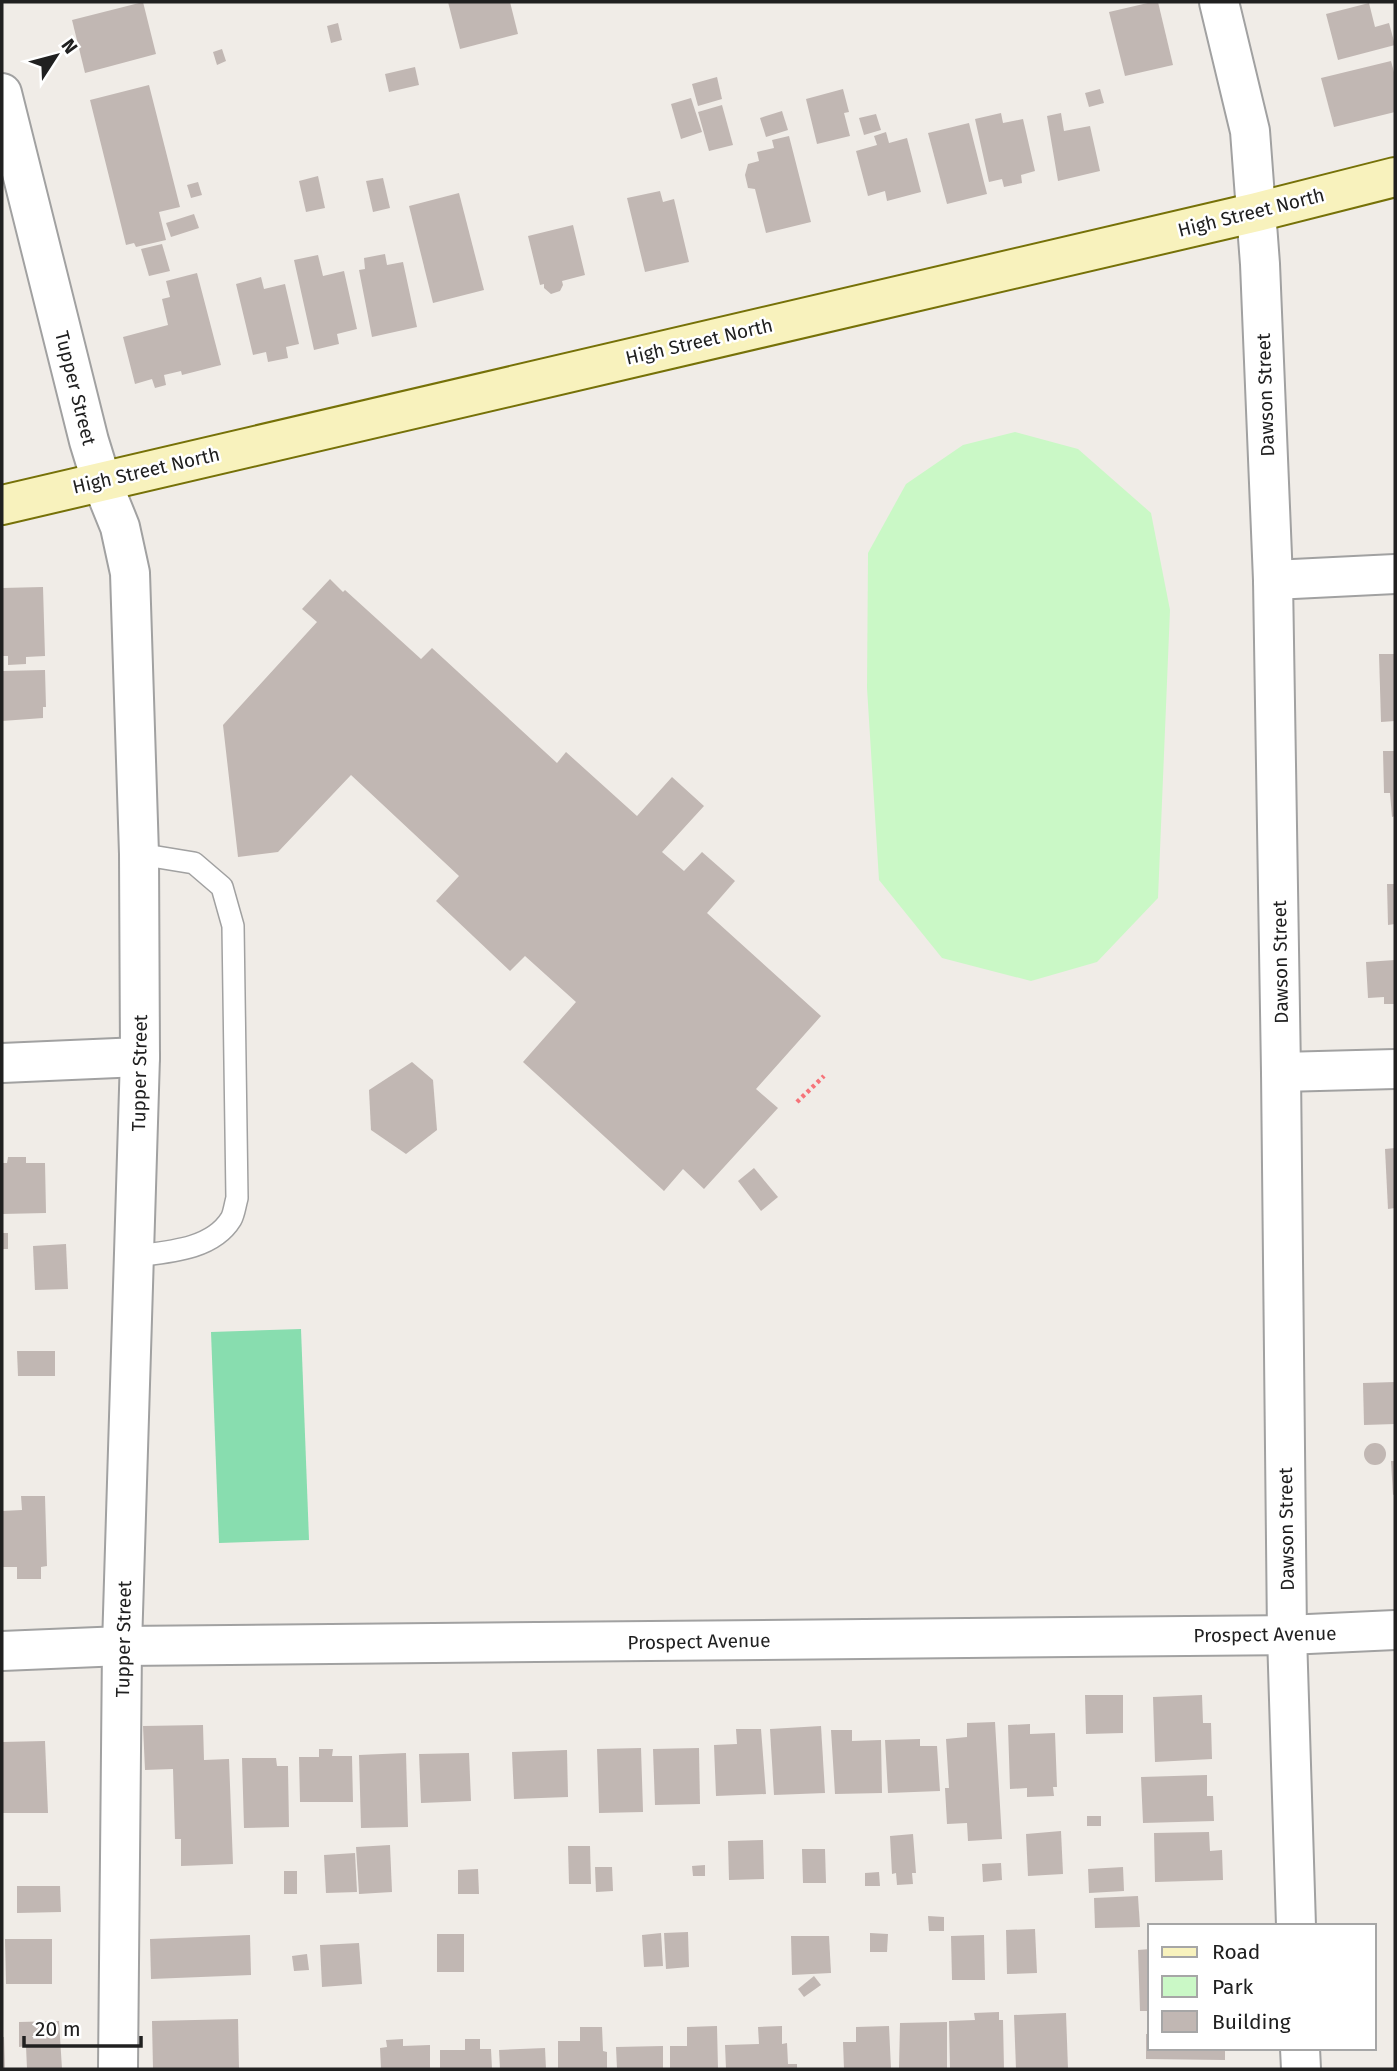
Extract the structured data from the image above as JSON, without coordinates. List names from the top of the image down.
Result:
{
  "streets": {
    "main road": ["High Street North"],
    "street": ["Tupper Street", "Dawson Street", "Prospect Avenue"]
  },
  "crossings": [
    ["High Street North", "Tupper Street"],
    ["High Street North", "Dawson Street"],
    ["Tupper Street", "Prospect Avenue"],
    ["Dawson Street", "Prospect Avenue"]
  ],
  "legend": ["Road", "Park", "Building"],
  "scale_bar": "20 m",
  "north": "top right"
}
